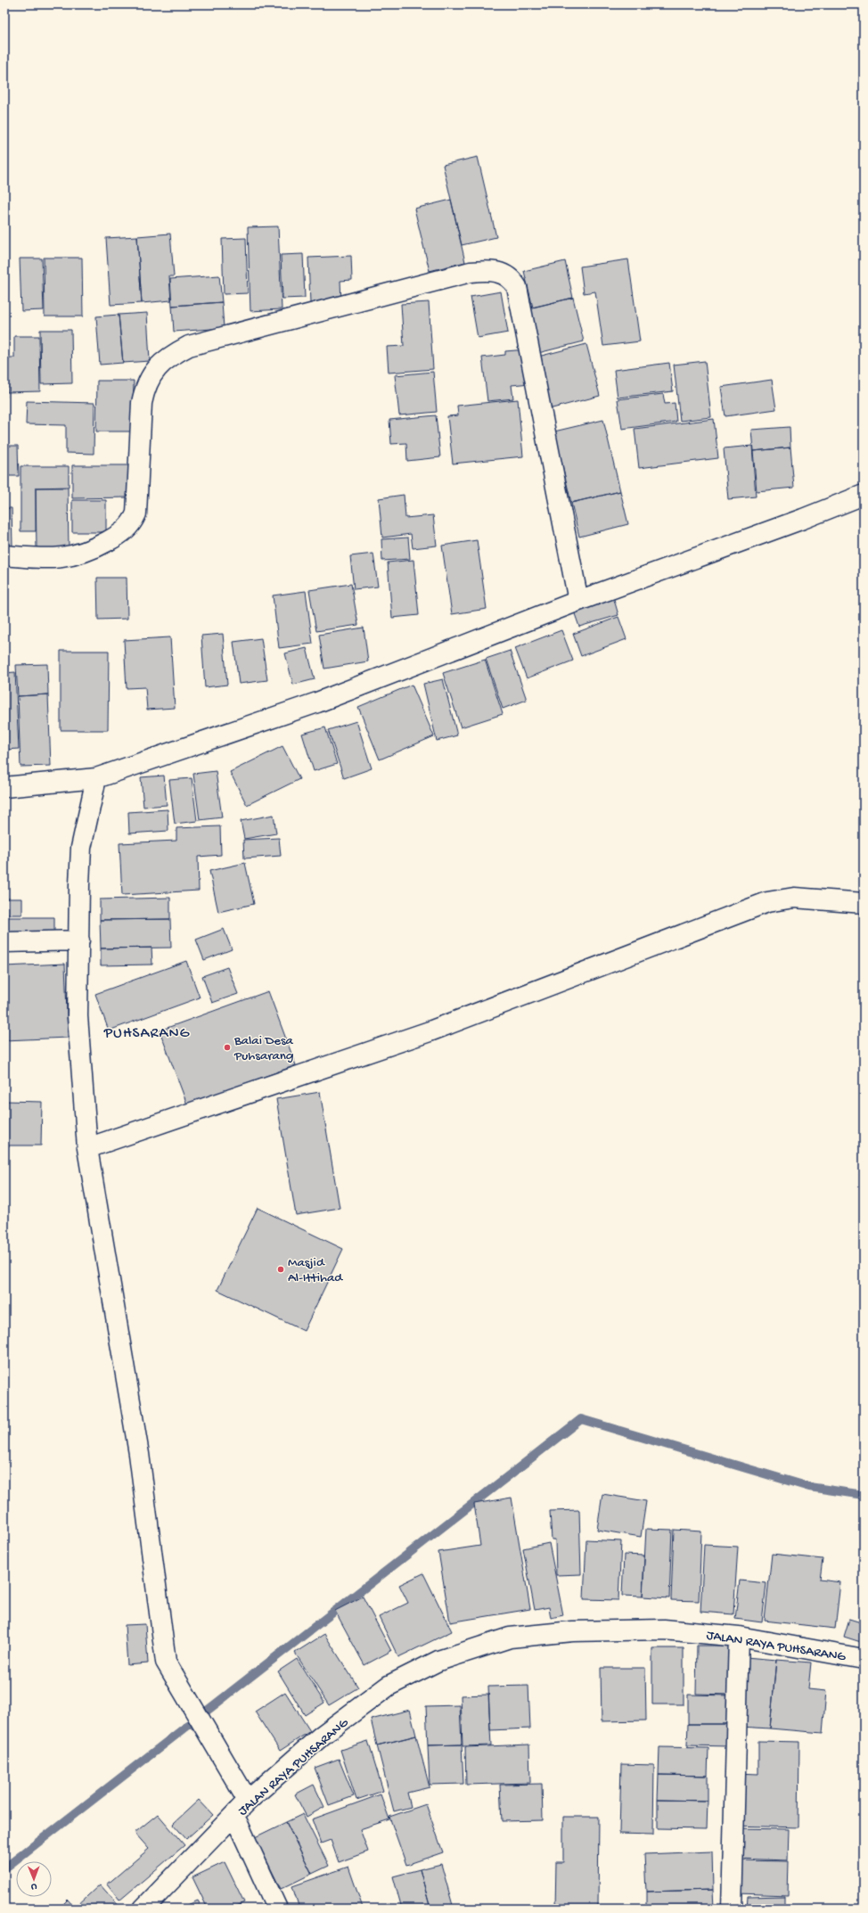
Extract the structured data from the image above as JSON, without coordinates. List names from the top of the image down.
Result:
{
  "streets": {
    "street": ["JALAN RAYA PUHSARANG"]
  },
  "districts": ["PUHSARANG"],
  "places": ["Balai Desa Puhsarang", "Masjid Al-Ittihad"],
  "north": "bottom"
}
